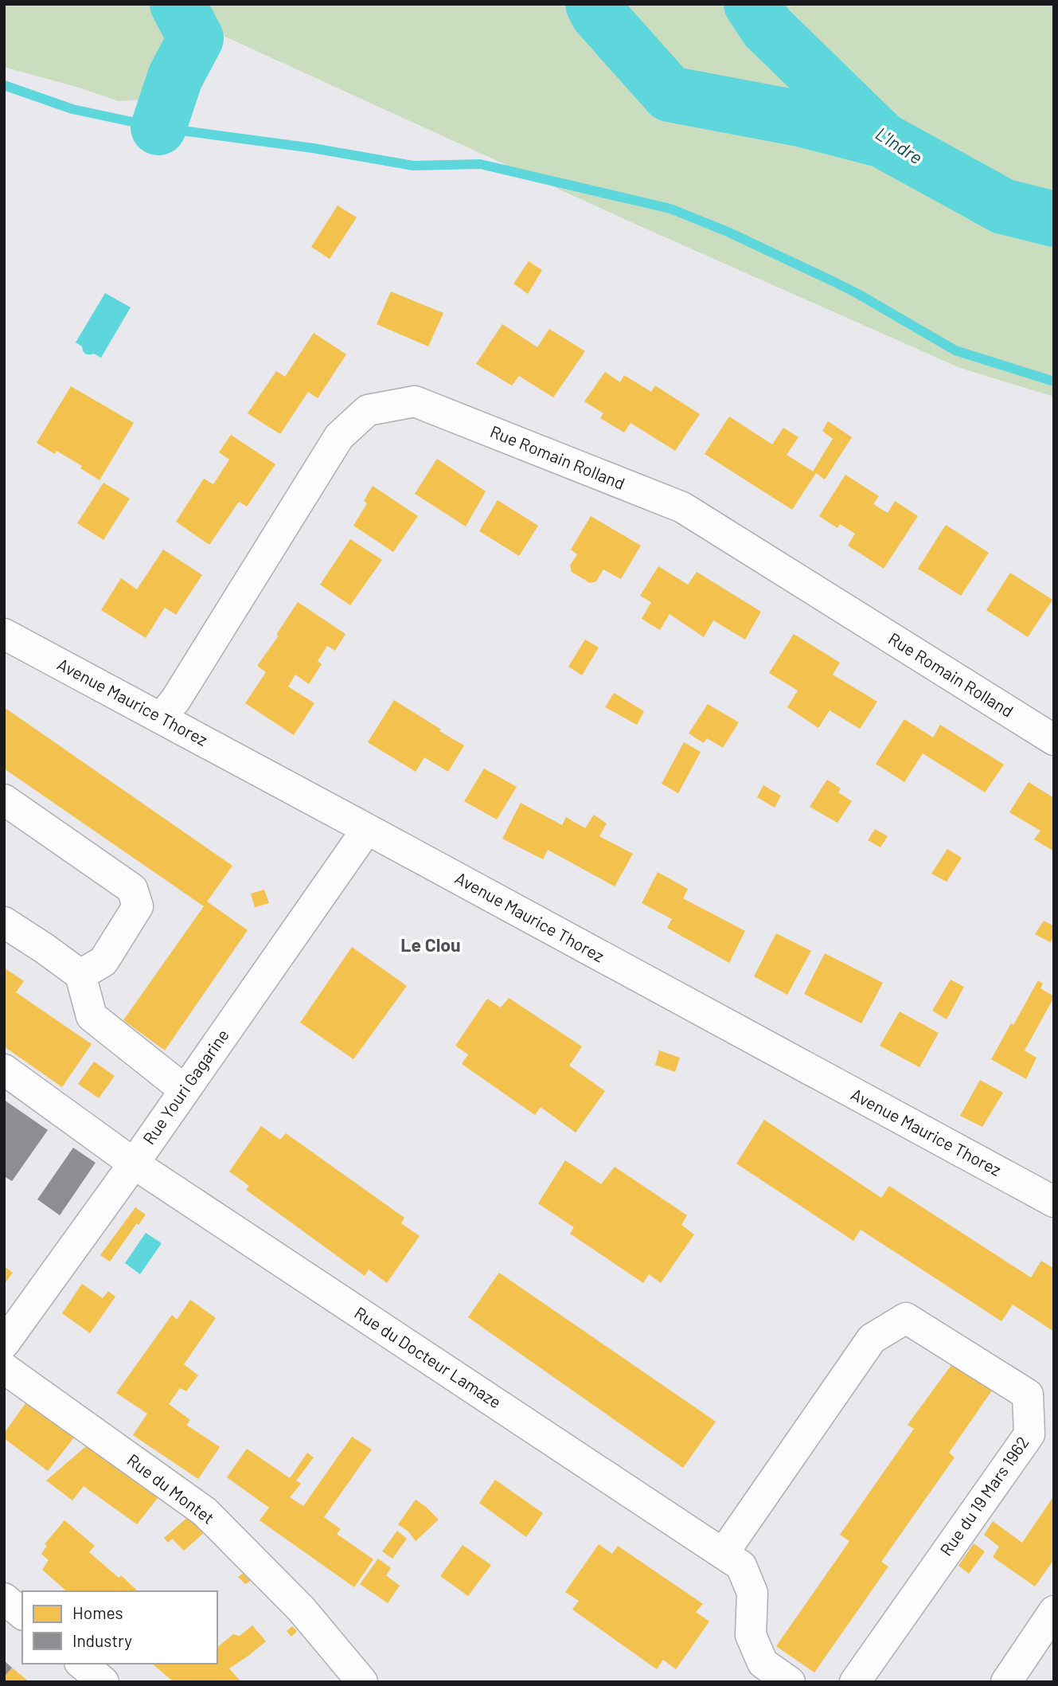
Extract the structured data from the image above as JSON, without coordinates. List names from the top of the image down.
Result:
{
  "streets": {
    "street": [
      "Rue Romain Rolland",
      "Avenue Maurice Thorez",
      "Rue Youri Gagarine",
      "Rue du Docteur Lamaze",
      "Rue du Montet",
      "Rue du 19 Mars 1962"
    ]
  },
  "crossings": [
    ["Rue Romain Rolland", "Avenue Maurice Thorez"],
    ["Avenue Maurice Thorez", "Rue Youri Gagarine"],
    ["Rue Youri Gagarine", "Rue du Docteur Lamaze"],
    ["Rue du Docteur Lamaze", "Rue du 19 Mars 1962"]
  ],
  "districts": ["Le Clou"],
  "water": ["L'Indre"],
  "legend": ["Homes", "Industry"]
}
